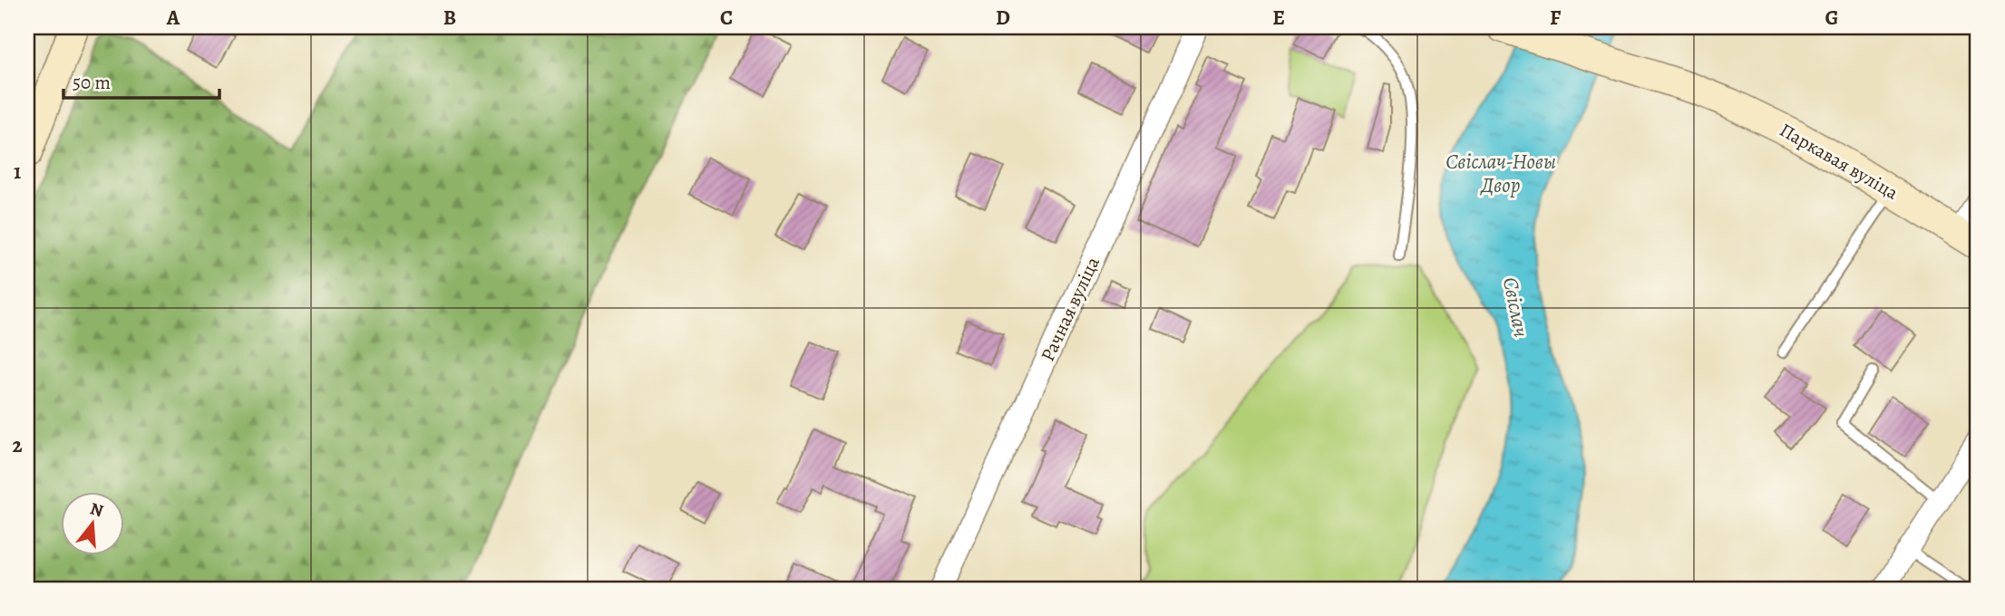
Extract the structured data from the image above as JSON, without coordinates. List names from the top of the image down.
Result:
{
  "streets": {
    "main road": ["Паркавая вуліца"],
    "street": ["Рачная вуліца"]
  },
  "water": ["Свіслач-Новы Двор", "Свіслач"],
  "scale_bar": "50 m",
  "north": "top",
  "grid": {
    "columns": [
      "A",
      "B",
      "C",
      "D",
      "E",
      "F",
      "G"
    ],
    "rows": ["1", "2"]
  }
}
